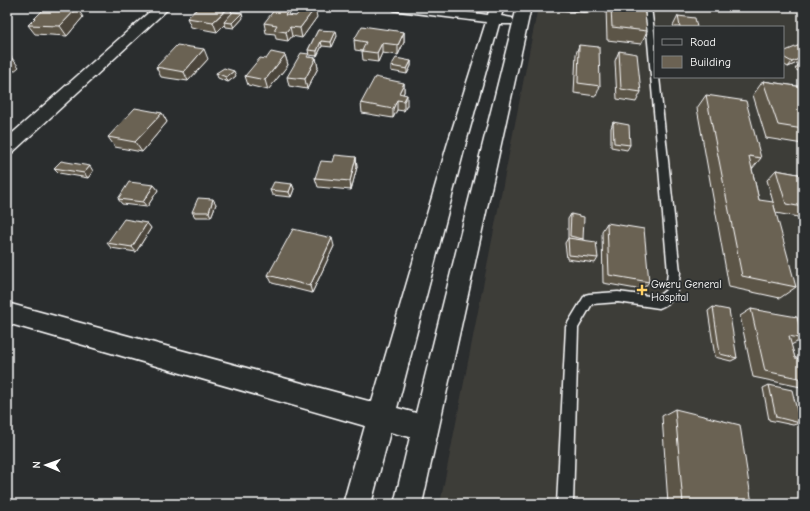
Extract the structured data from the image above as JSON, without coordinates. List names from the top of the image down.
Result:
{
  "places": {
    "health": ["Gweru General Hospital"]
  },
  "legend": ["Road", "Building"],
  "north": "left"
}
